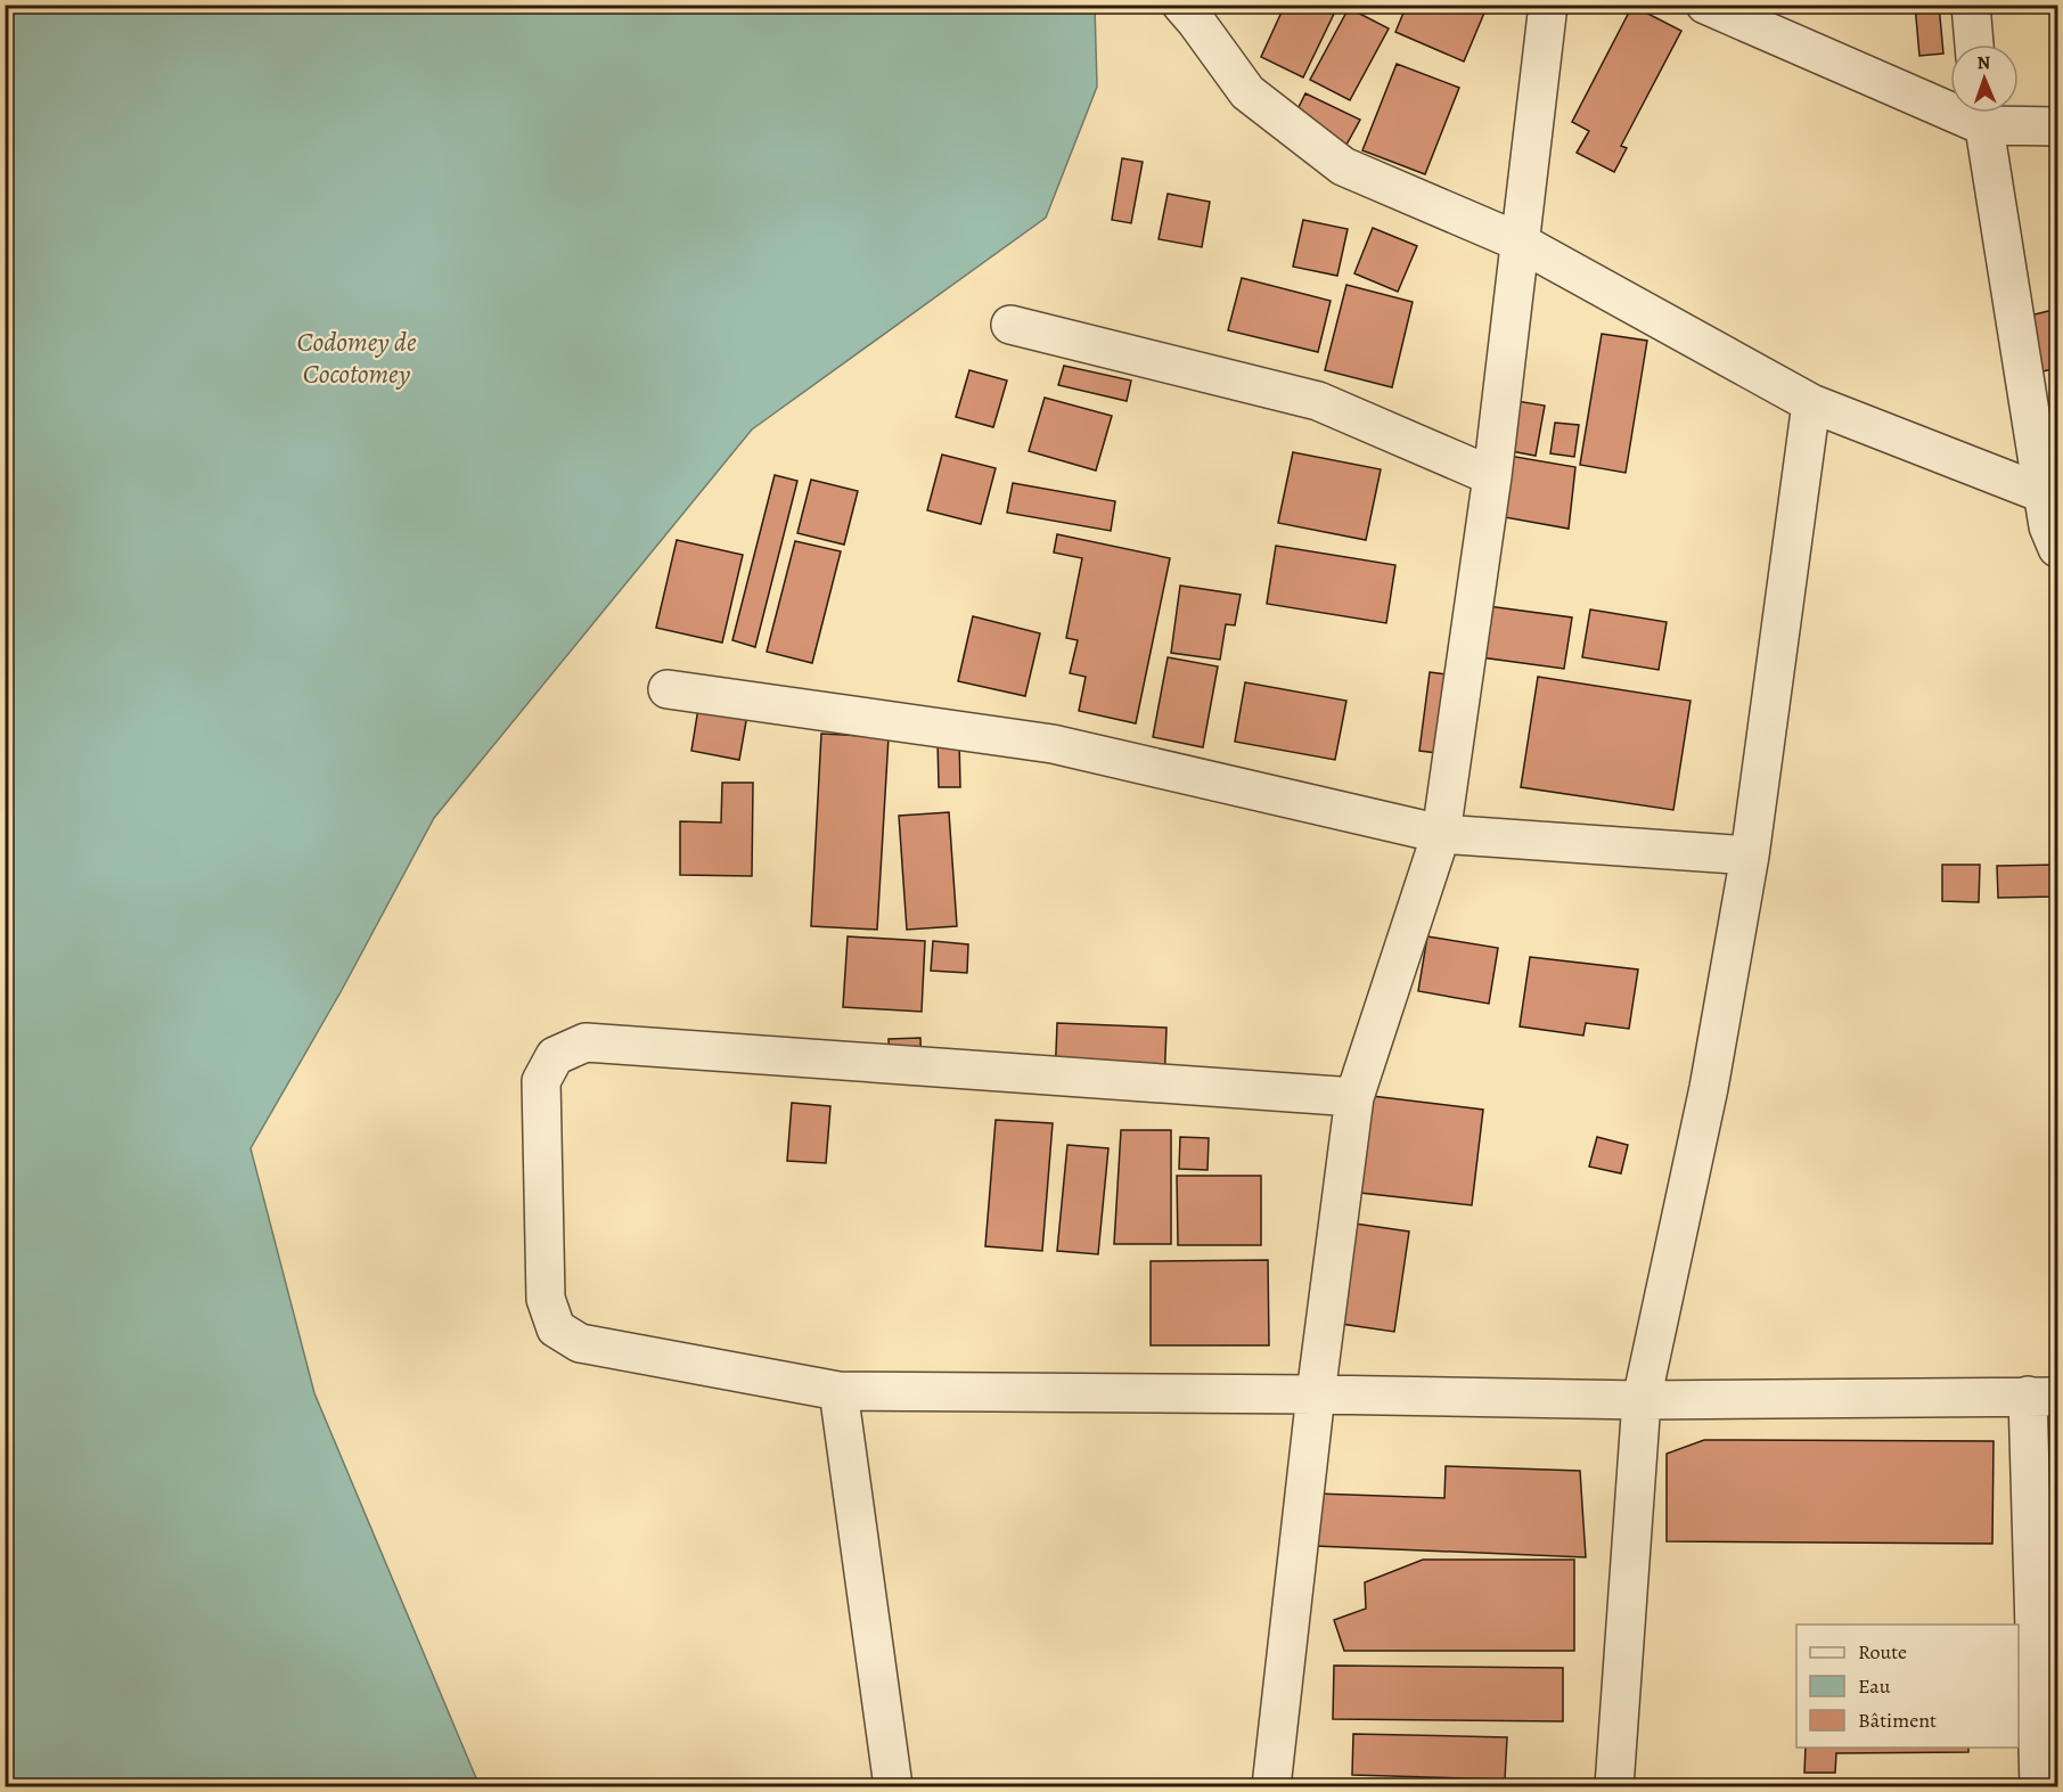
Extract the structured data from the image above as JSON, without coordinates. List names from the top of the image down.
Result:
{
  "water": ["Codomey de Cocotomey"],
  "legend": ["Route", "Eau", "Bâtiment"],
  "north": "top"
}
